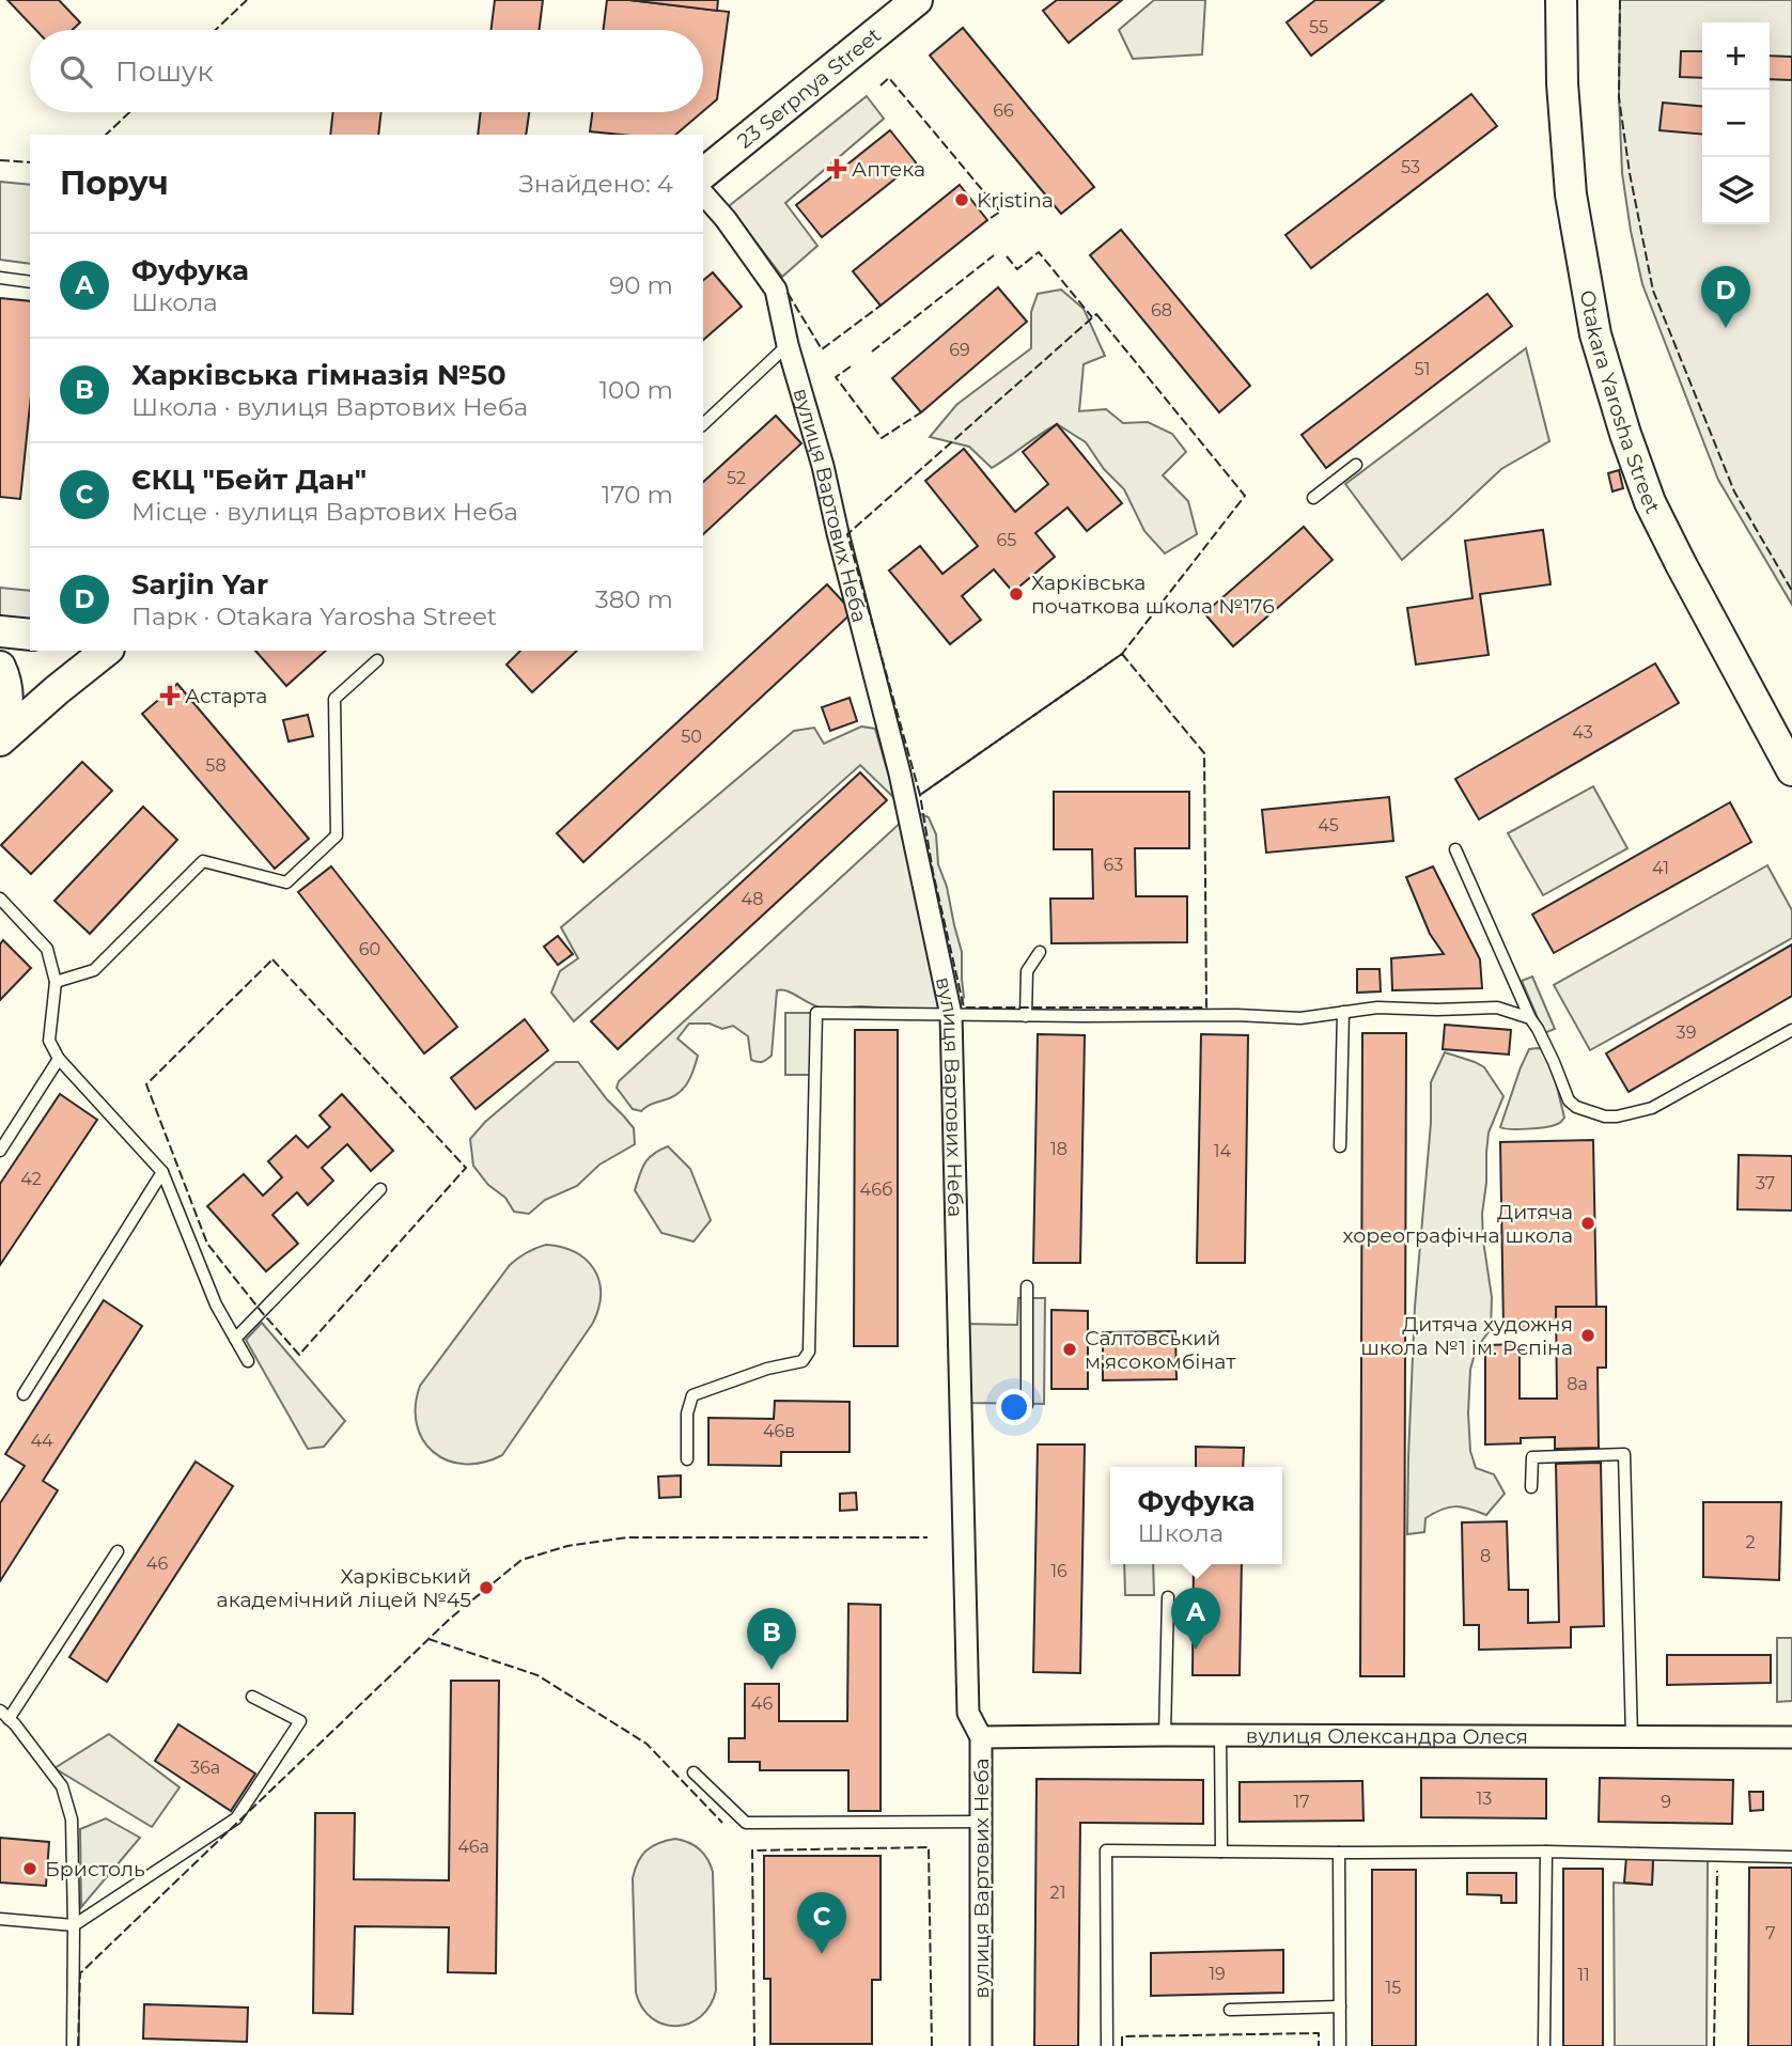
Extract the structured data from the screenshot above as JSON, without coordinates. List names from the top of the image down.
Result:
{
  "streets": {
    "street": [
      "23 Serpnya Street",
      "Otakara Yarosha Street",
      "вулиця Вартових Неба",
      "вулиця Олександра Олеся"
    ]
  },
  "crossings": [
    ["вулиця Вартових Неба", "вулиця Олександра Олеся"]
  ],
  "places": {
    "health": ["Аптека", "Астарта"],
    "other": [
      "Kristina",
      "Харківська початкова школа №176",
      "Дитяча хореографічна школа",
      "Дитяча художня школа №1 ім. Рєпіна",
      "Салтовський м'ясокомбінат",
      "Харківський академічний ліцей №45",
      "Бристоль"
    ]
  },
  "house_numbers": [
    "55",
    "66",
    "53",
    "68",
    "69",
    "51",
    "52",
    "65",
    "43",
    "50",
    "58",
    "45",
    "63",
    "41",
    "48",
    "60",
    "39",
    "18",
    "14",
    "42",
    "37",
    "46б",
    "8а",
    "46в",
    "44",
    "2",
    "8",
    "46",
    "16",
    "46",
    "36а",
    "13",
    "17",
    "9",
    "46а",
    "21",
    "7",
    "19",
    "11",
    "15"
  ],
  "page": {
    "map_buttons": ["+", "−"],
    "search": "Пошук",
    "heading": ["Поруч", "Знайдено: 4"],
    "list": [
      {
        "mark": "A",
        "name": "Фуфука",
        "note": "Школа",
        "value": "90 m"
      },
      {
        "mark": "B",
        "name": "Харківська гімназія №50",
        "note": "Школа · вулиця Вартових Неба",
        "value": "100 m"
      },
      {
        "mark": "C",
        "name": "ЄКЦ \"Бейт Дан\"",
        "note": "Місце · вулиця Вартових Неба",
        "value": "170 m"
      },
      {
        "mark": "D",
        "name": "Sarjin Yar",
        "note": "Парк · Otakara Yarosha Street",
        "value": "380 m"
      }
    ],
    "pins": [
      "D",
      "A",
      "B",
      "C"
    ],
    "popup": ["Фуфука", "Школа"]
  }
}
